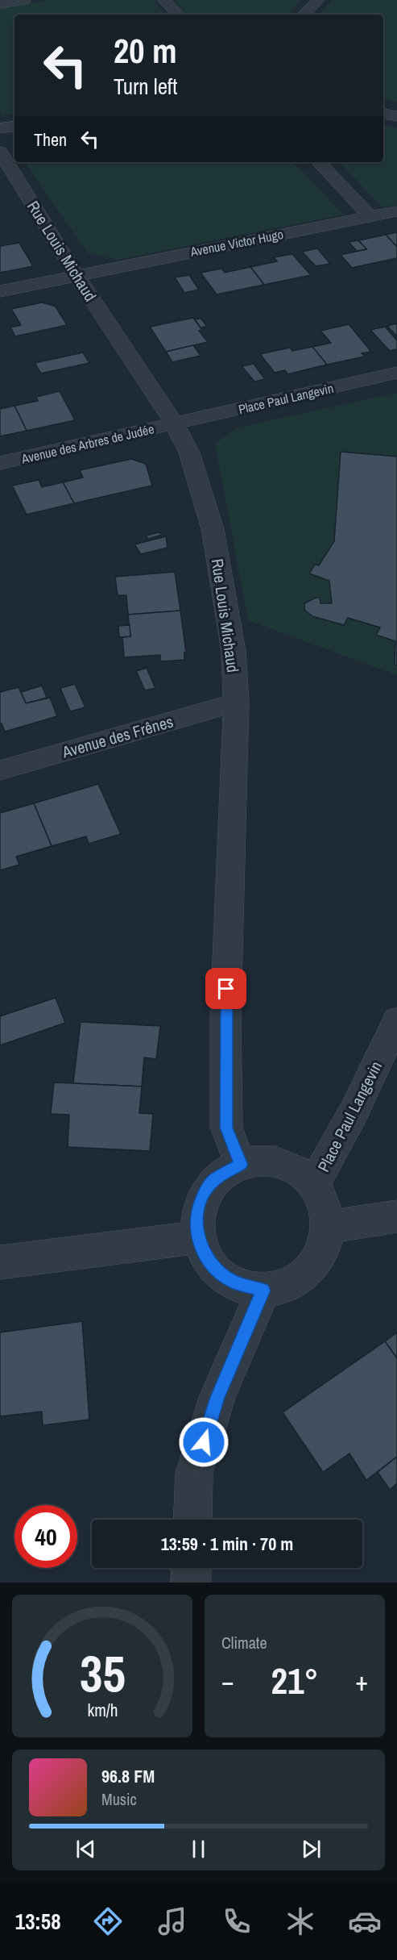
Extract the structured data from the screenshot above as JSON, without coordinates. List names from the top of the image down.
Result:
{
  "streets": {
    "street": [
      "Avenue Victor Hugo",
      "Rue Louis Michaud",
      "Place Paul Langevin",
      "Avenue des Arbres de Judée",
      "Avenue des Frênes"
    ]
  },
  "crossings": [
    ["Avenue Victor Hugo", "Rue Louis Michaud"],
    ["Rue Louis Michaud", "Place Paul Langevin"],
    ["Rue Louis Michaud", "Avenue des Arbres de Judée"],
    ["Rue Louis Michaud", "Avenue des Frênes"],
    ["Place Paul Langevin", "Avenue des Arbres de Judée"]
  ],
  "page": {
    "turn": ["20 m", "Turn left"],
    "then": "Then",
    "limit": "40",
    "trip": "13:59 · 1 min · 70 m",
    "tile": "Climate",
    "heat": ["−", "21°", "+"],
    "song": ["96.8 FM", "Music"],
    "tabs": "13:58",
    "gauge": ["35", "km/h"]
  }
}
